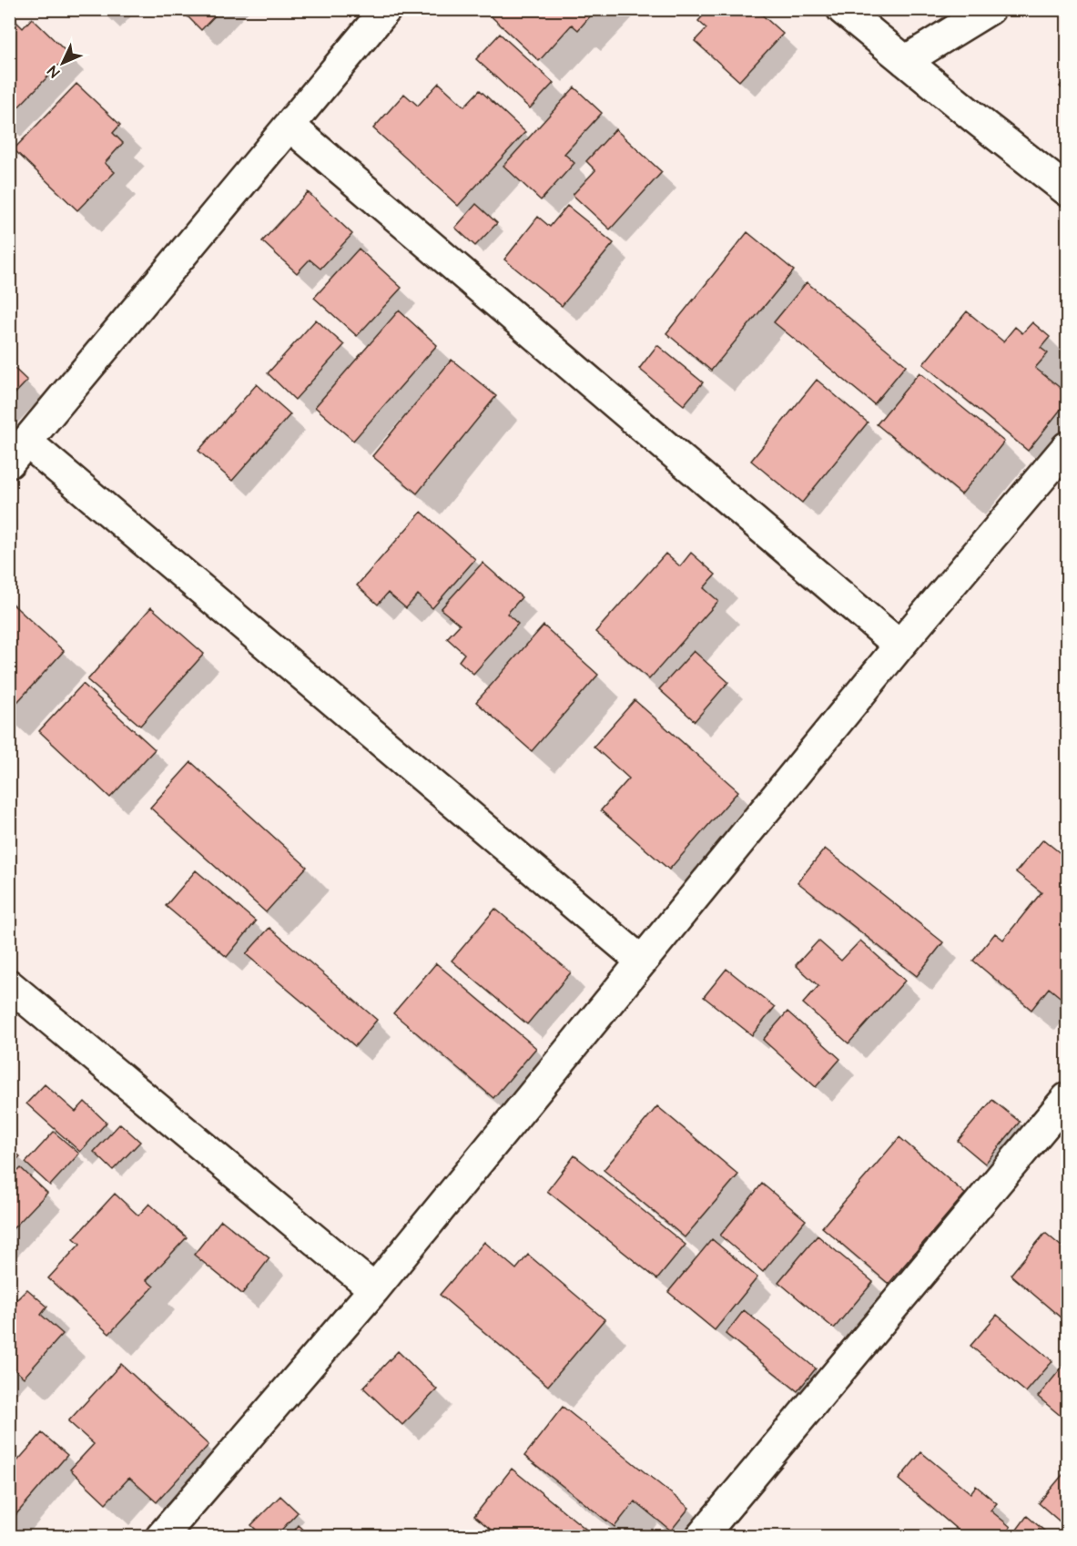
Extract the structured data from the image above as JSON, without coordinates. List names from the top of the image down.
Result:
{
  "north": "bottom left"
}
